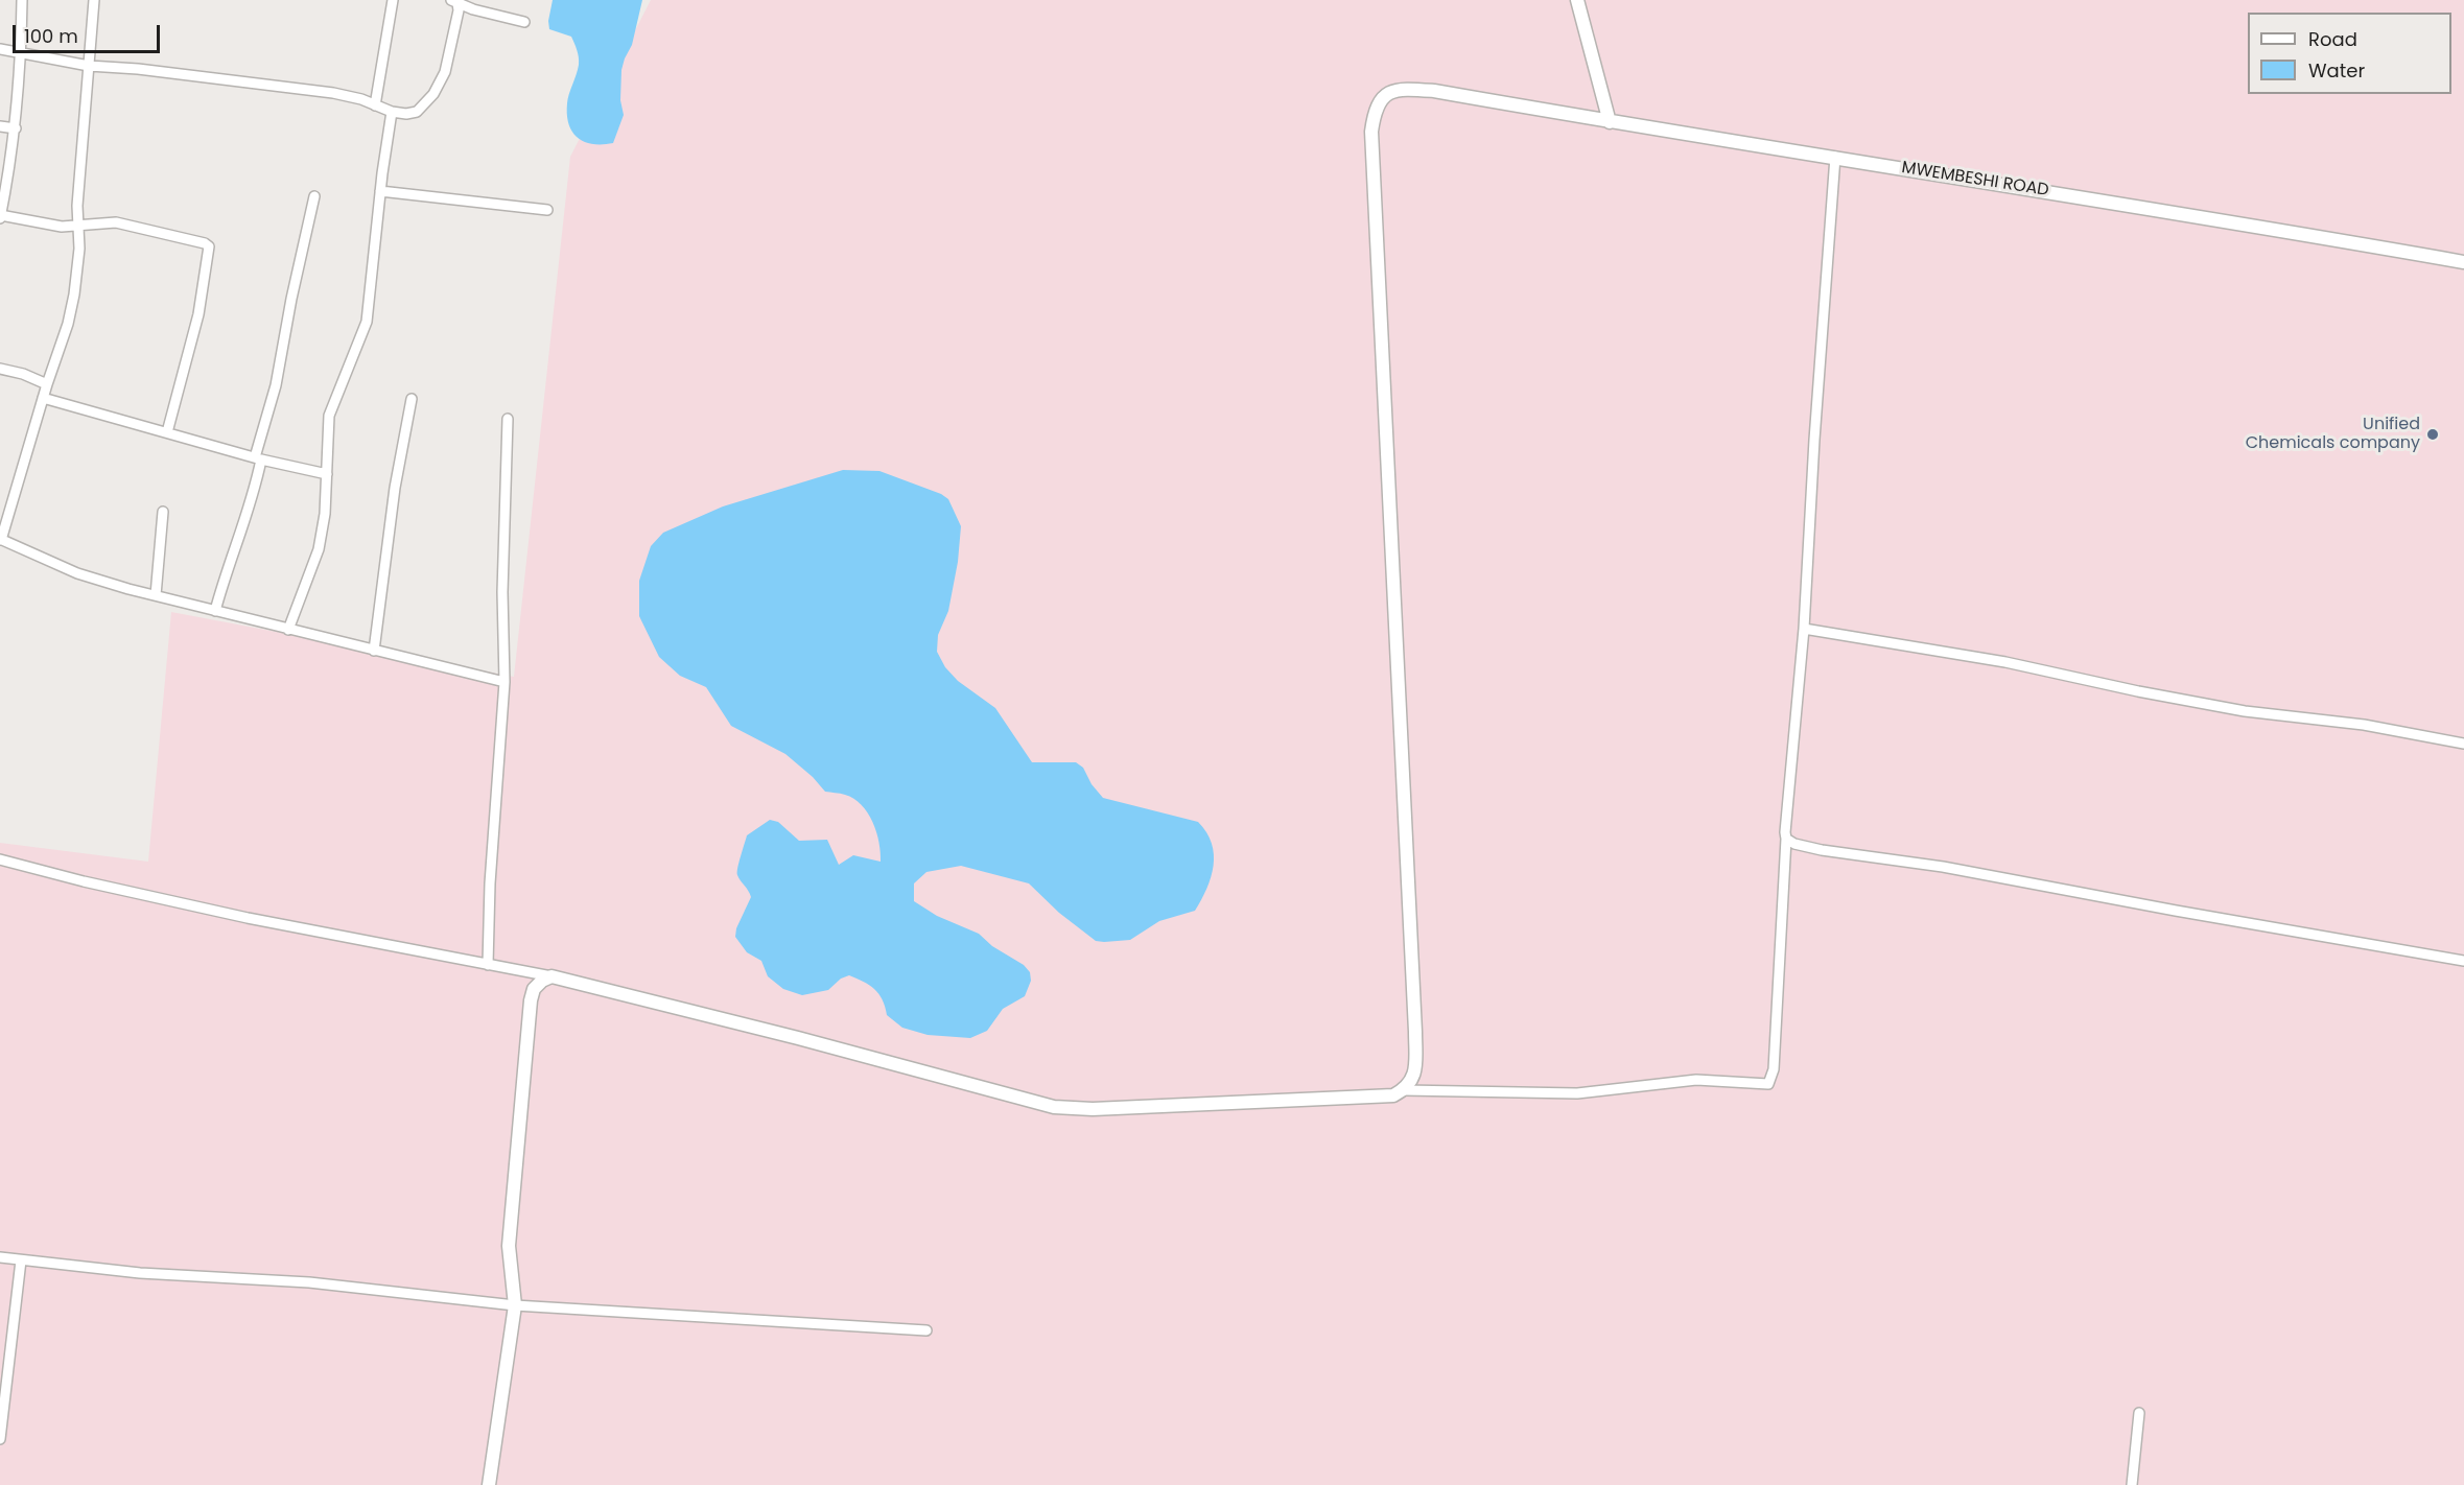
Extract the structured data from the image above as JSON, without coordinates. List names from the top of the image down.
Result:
{
  "streets": {
    "street": ["MWEMBESHI ROAD"]
  },
  "places": ["Unified Chemicals company"],
  "legend": ["Road", "Water"],
  "scale_bar": "100 m"
}
